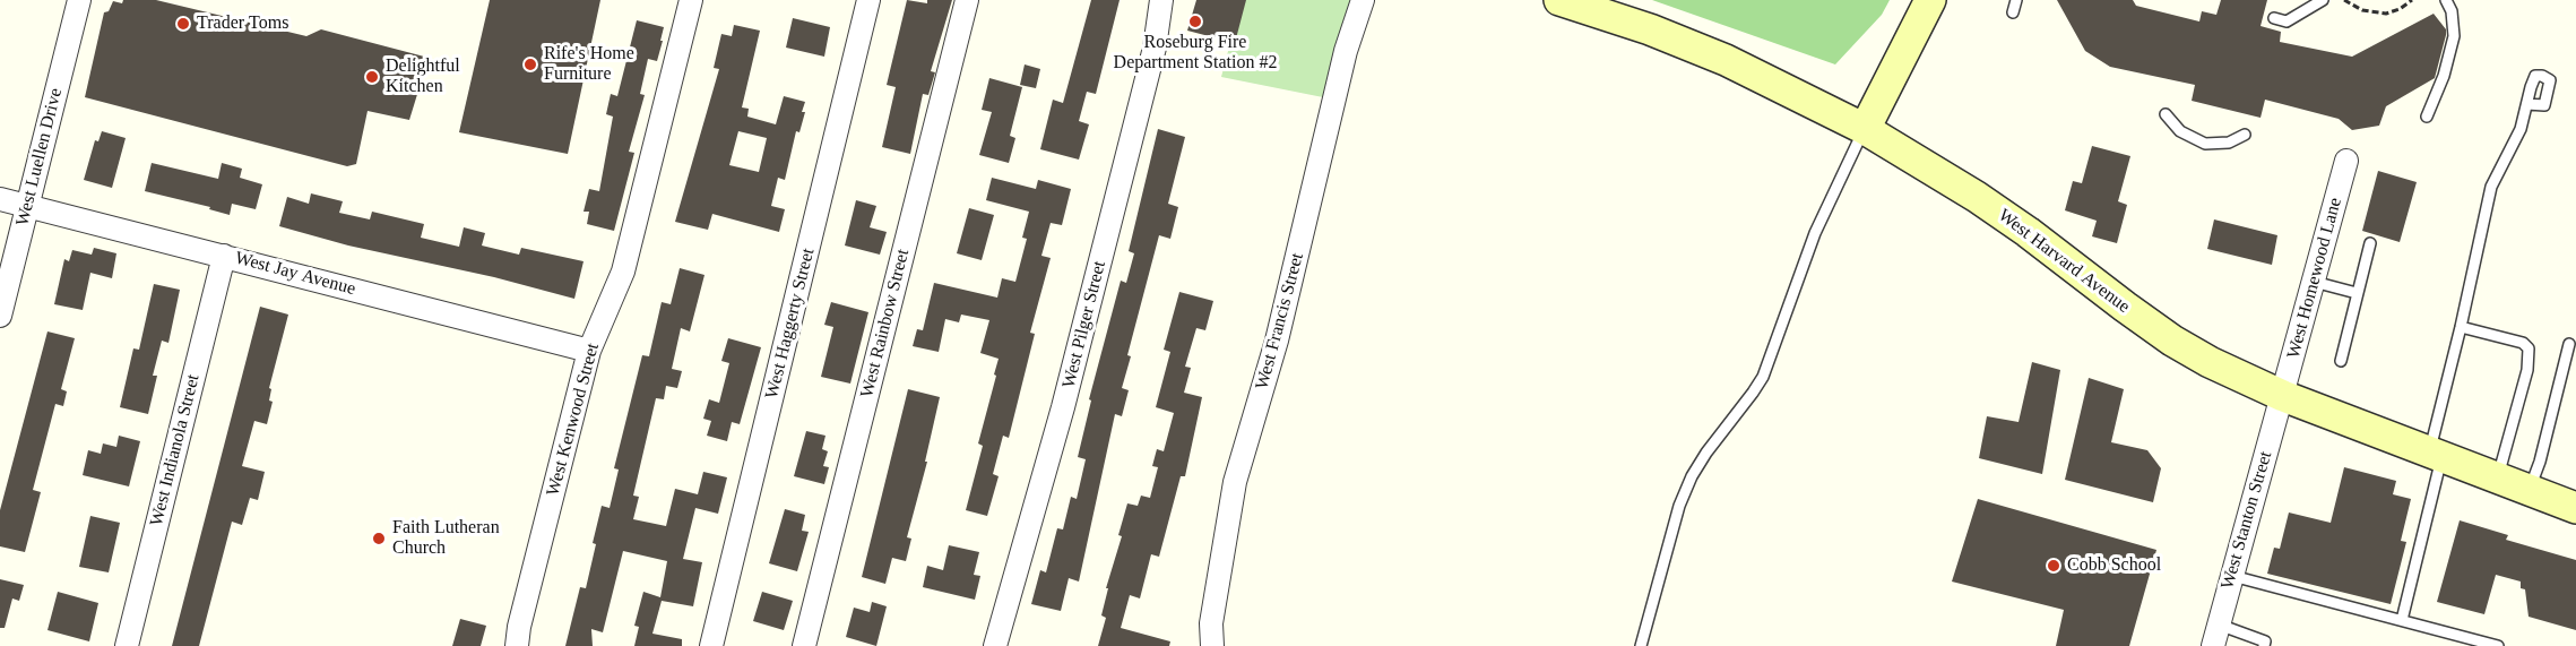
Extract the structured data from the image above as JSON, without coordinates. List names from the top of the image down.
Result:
{
  "streets": {
    "main road": ["West Harvard Avenue"],
    "street": [
      "West Luellen Drive",
      "West Jay Avenue",
      "West Homewood Lane",
      "West Francis Street",
      "West Haggerty Street",
      "West Rainbow Street",
      "West Pilger Street",
      "West Kenwood Street",
      "West Indianola Street",
      "West Stanton Street"
    ]
  },
  "crossings": [
    ["West Luellen Drive", "West Jay Avenue"],
    ["West Harvard Avenue", "West Homewood Lane"],
    ["West Harvard Avenue", "West Stanton Street"],
    ["West Jay Avenue", "West Kenwood Street"],
    ["West Jay Avenue", "West Indianola Street"],
    ["West Homewood Lane", "West Stanton Street"]
  ],
  "places": [
    "Roseburg Fire Department Station #2",
    "Trader Toms",
    "Rife's Home Furniture",
    "Delightful Kitchen",
    "Faith Lutheran Church",
    "Cobb School"
  ]
}
